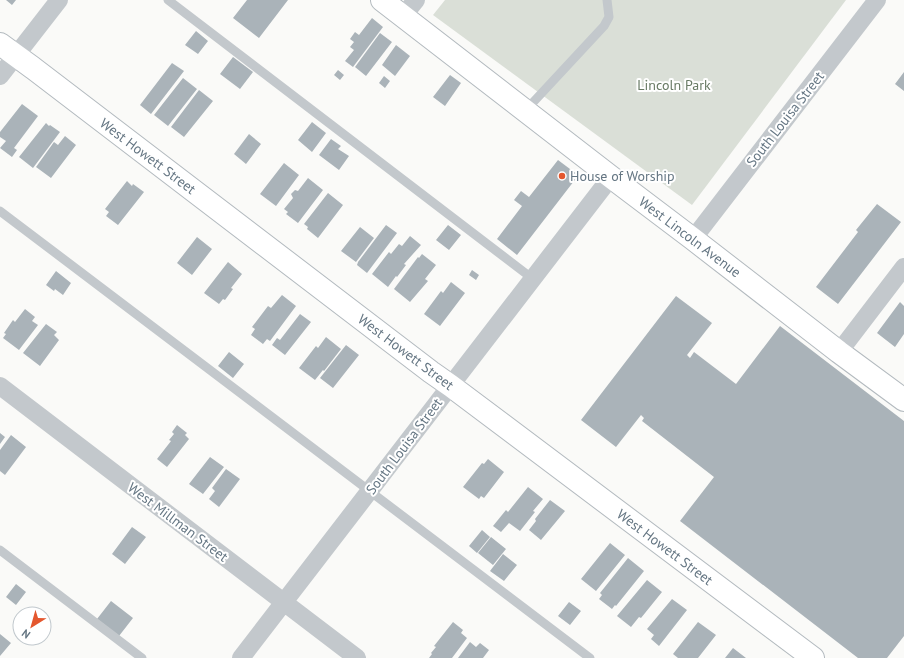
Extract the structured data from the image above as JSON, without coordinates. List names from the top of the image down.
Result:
{
  "streets": {
    "main road": ["West Howett Street", "West Lincoln Avenue"],
    "street": ["South Louisa Street", "West Millman Street"]
  },
  "crossings": [
    ["South Louisa Street", "West Howett Street"],
    ["South Louisa Street", "West Lincoln Avenue"],
    ["South Louisa Street", "West Millman Street"]
  ],
  "parks": ["Lincoln Park"],
  "places": ["House of Worship"],
  "north": "bottom left"
}
